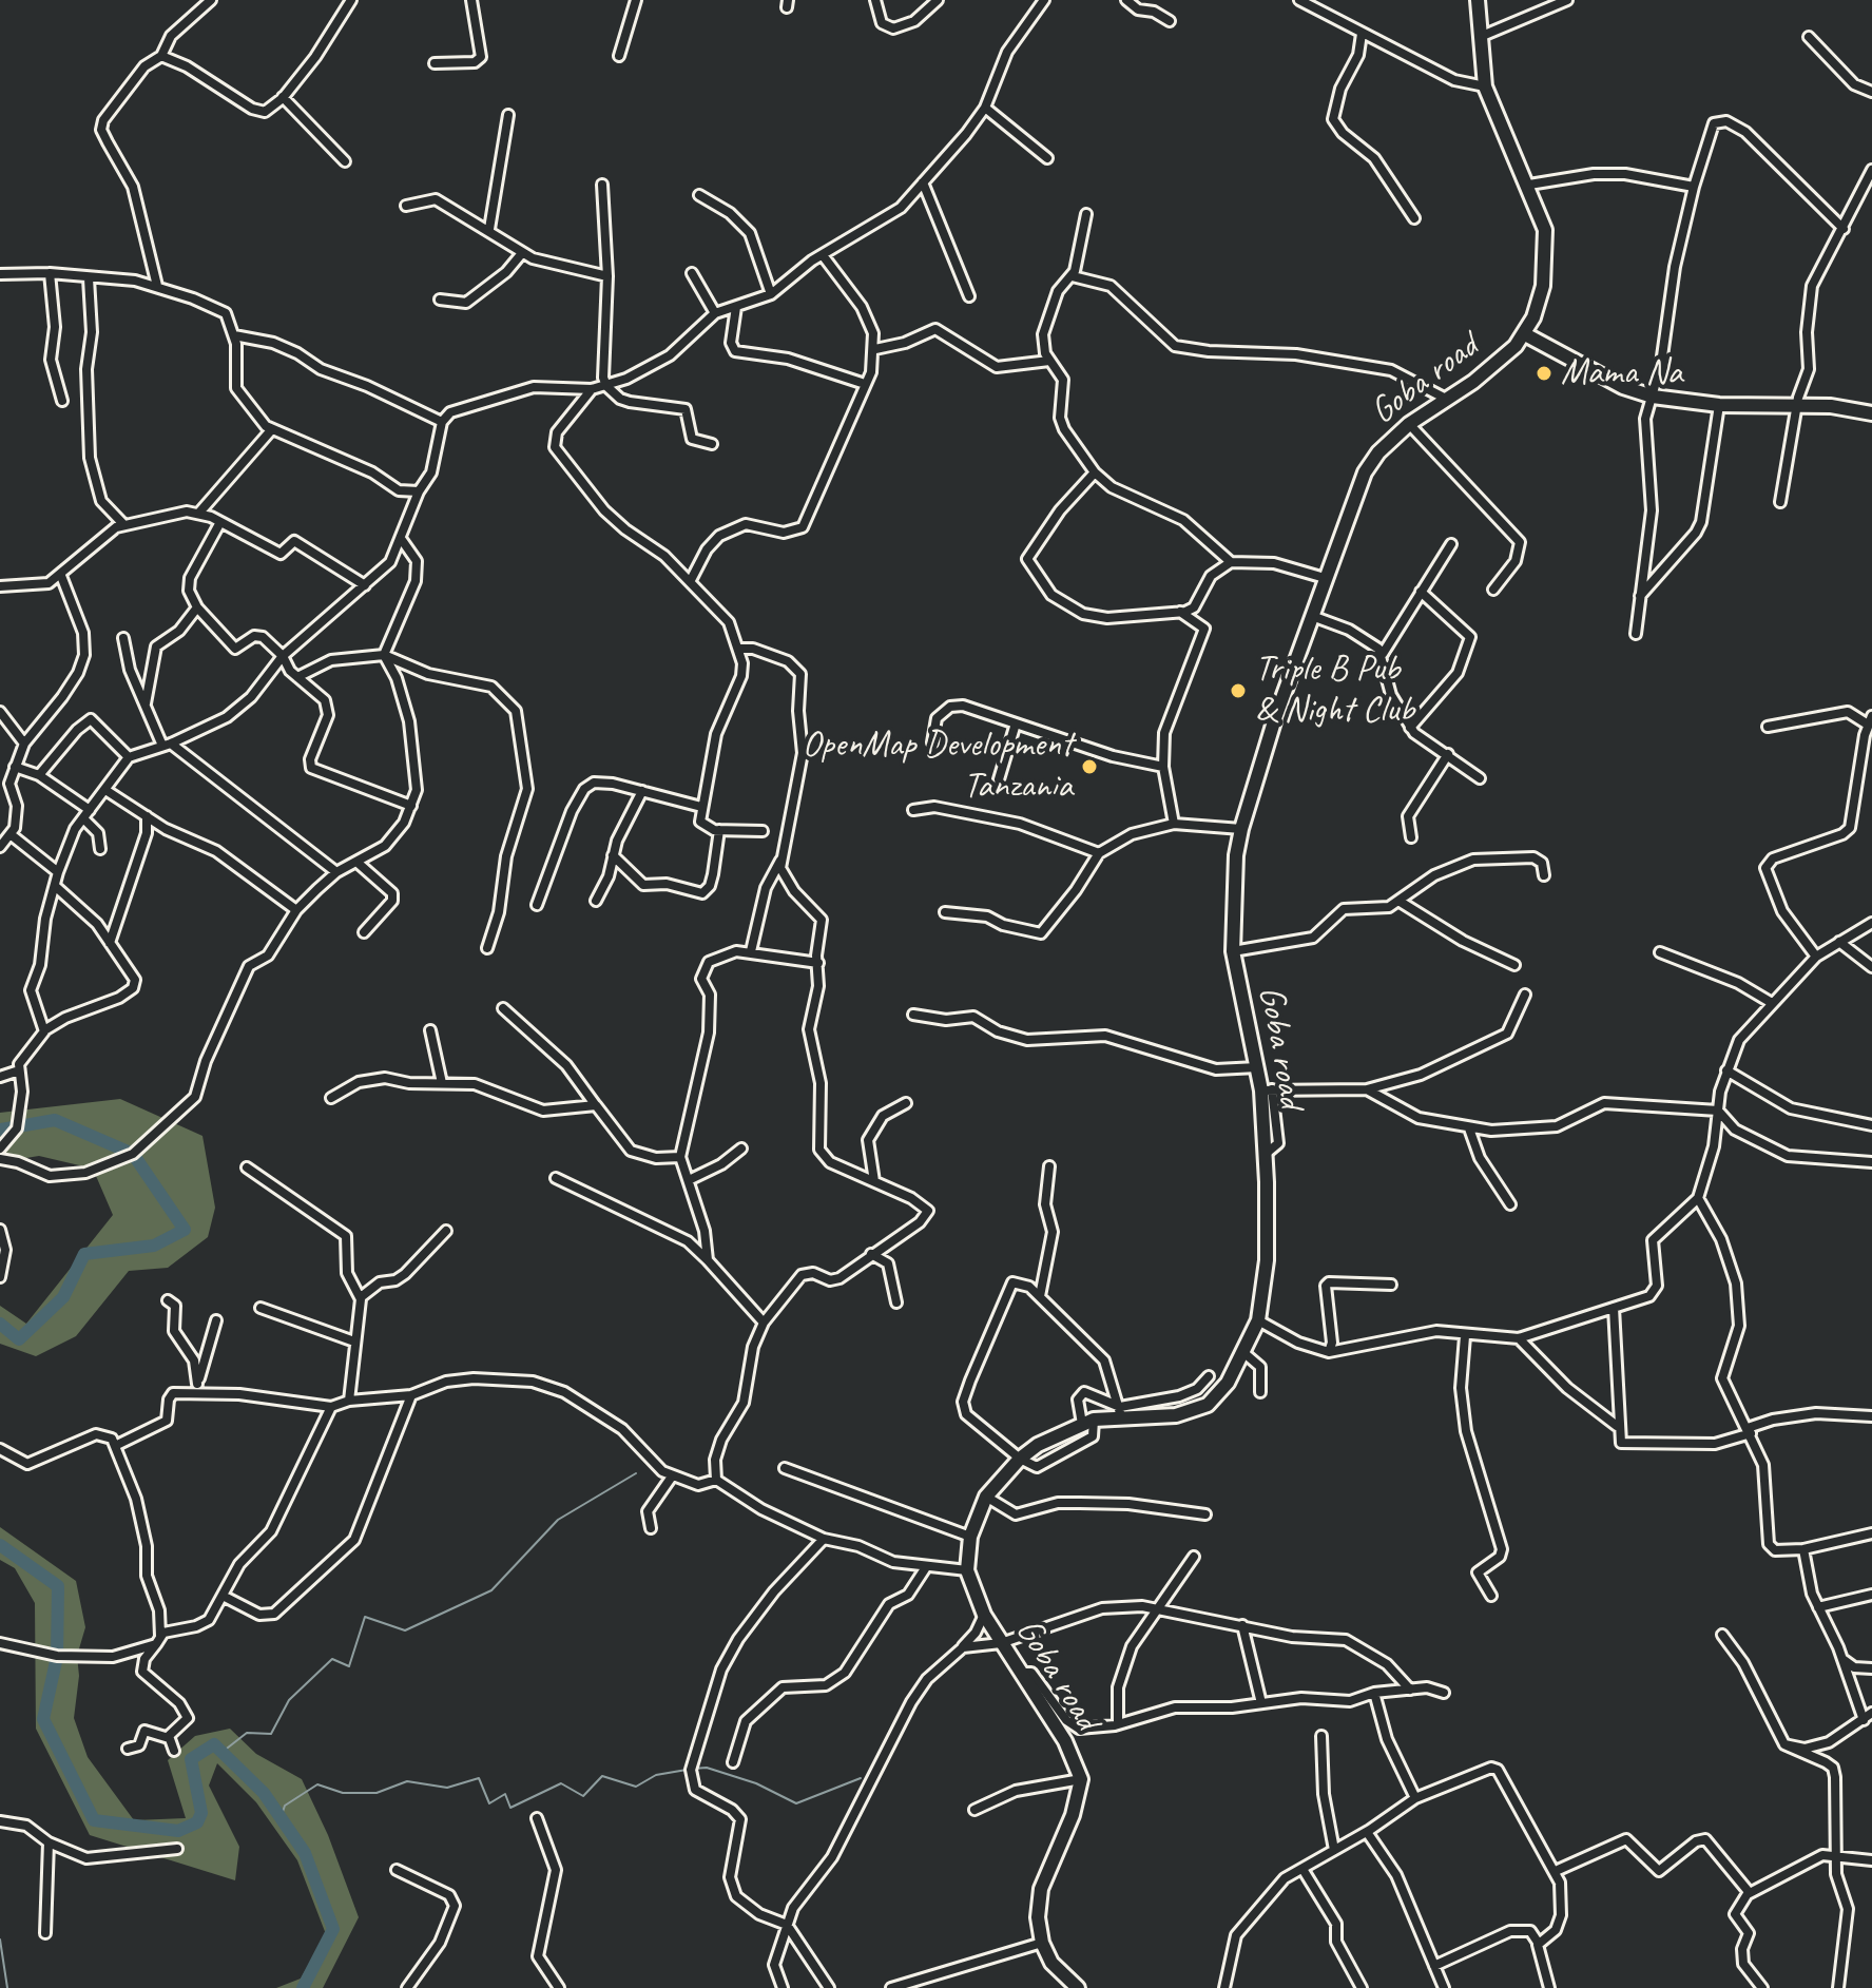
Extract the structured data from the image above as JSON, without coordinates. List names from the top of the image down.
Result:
{
  "streets": {
    "street": ["Goba road"]
  },
  "places": ["Mama Na", "Triple B Pub & Night Club", "OpenMap Development Tanzania"]
}
